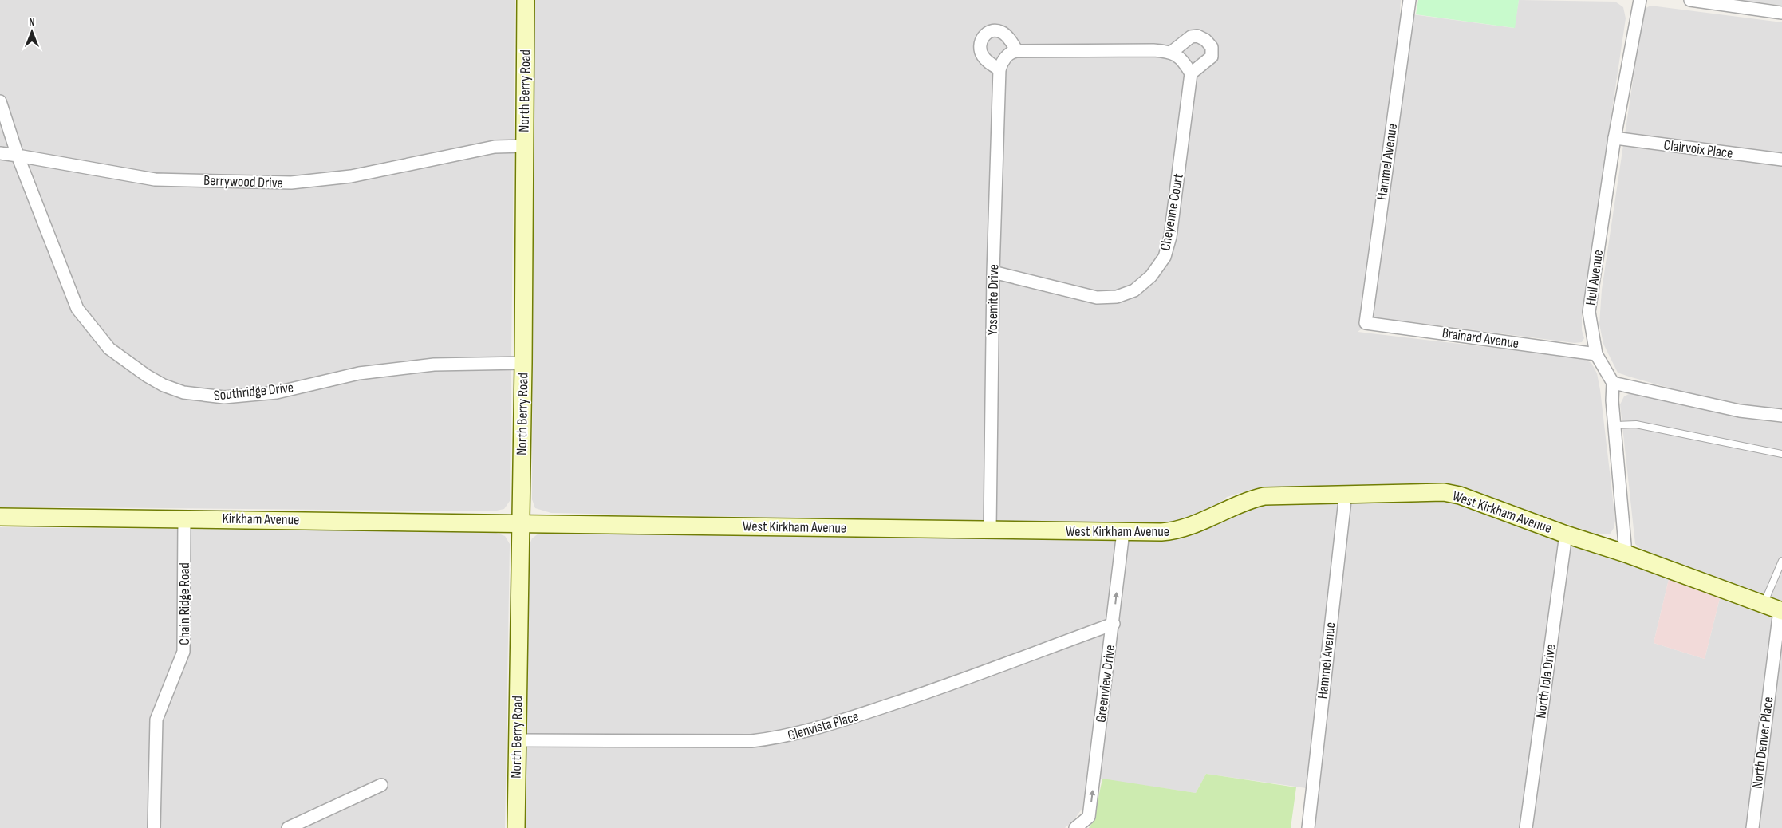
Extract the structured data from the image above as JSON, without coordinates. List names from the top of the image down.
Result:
{
  "streets": {
    "street": [
      "North Berry Road",
      "Clairvoix Place",
      "Hammel Avenue",
      "Berrywood Drive",
      "Cheyenne Court",
      "Hull Avenue",
      "Yosemite Drive",
      "Brainard Avenue",
      "Southridge Drive",
      "West Kirkham Avenue",
      "Kirkham Avenue",
      "Chain Ridge Road",
      "North Iola Drive",
      "Greenview Drive",
      "Glenvista Place",
      "North Denver Place"
    ]
  },
  "crossings": [
    ["North Berry Road", "Berrywood Drive"],
    ["North Berry Road", "Southridge Drive"],
    ["North Berry Road", "West Kirkham Avenue"],
    ["North Berry Road", "Kirkham Avenue"],
    ["North Berry Road", "Glenvista Place"],
    ["Clairvoix Place", "Hull Avenue"],
    ["Hammel Avenue", "Brainard Avenue"],
    ["Hammel Avenue", "West Kirkham Avenue"],
    ["Berrywood Drive", "Southridge Drive"],
    ["Cheyenne Court", "Yosemite Drive"],
    ["Hull Avenue", "Brainard Avenue"],
    ["Hull Avenue", "West Kirkham Avenue"],
    ["Yosemite Drive", "West Kirkham Avenue"],
    ["West Kirkham Avenue", "Kirkham Avenue"],
    ["West Kirkham Avenue", "North Iola Drive"],
    ["West Kirkham Avenue", "Greenview Drive"],
    ["West Kirkham Avenue", "North Denver Place"],
    ["Kirkham Avenue", "Chain Ridge Road"],
    ["Greenview Drive", "Glenvista Place"]
  ],
  "one_way": ["Greenview Drive"],
  "north": "top"
}
